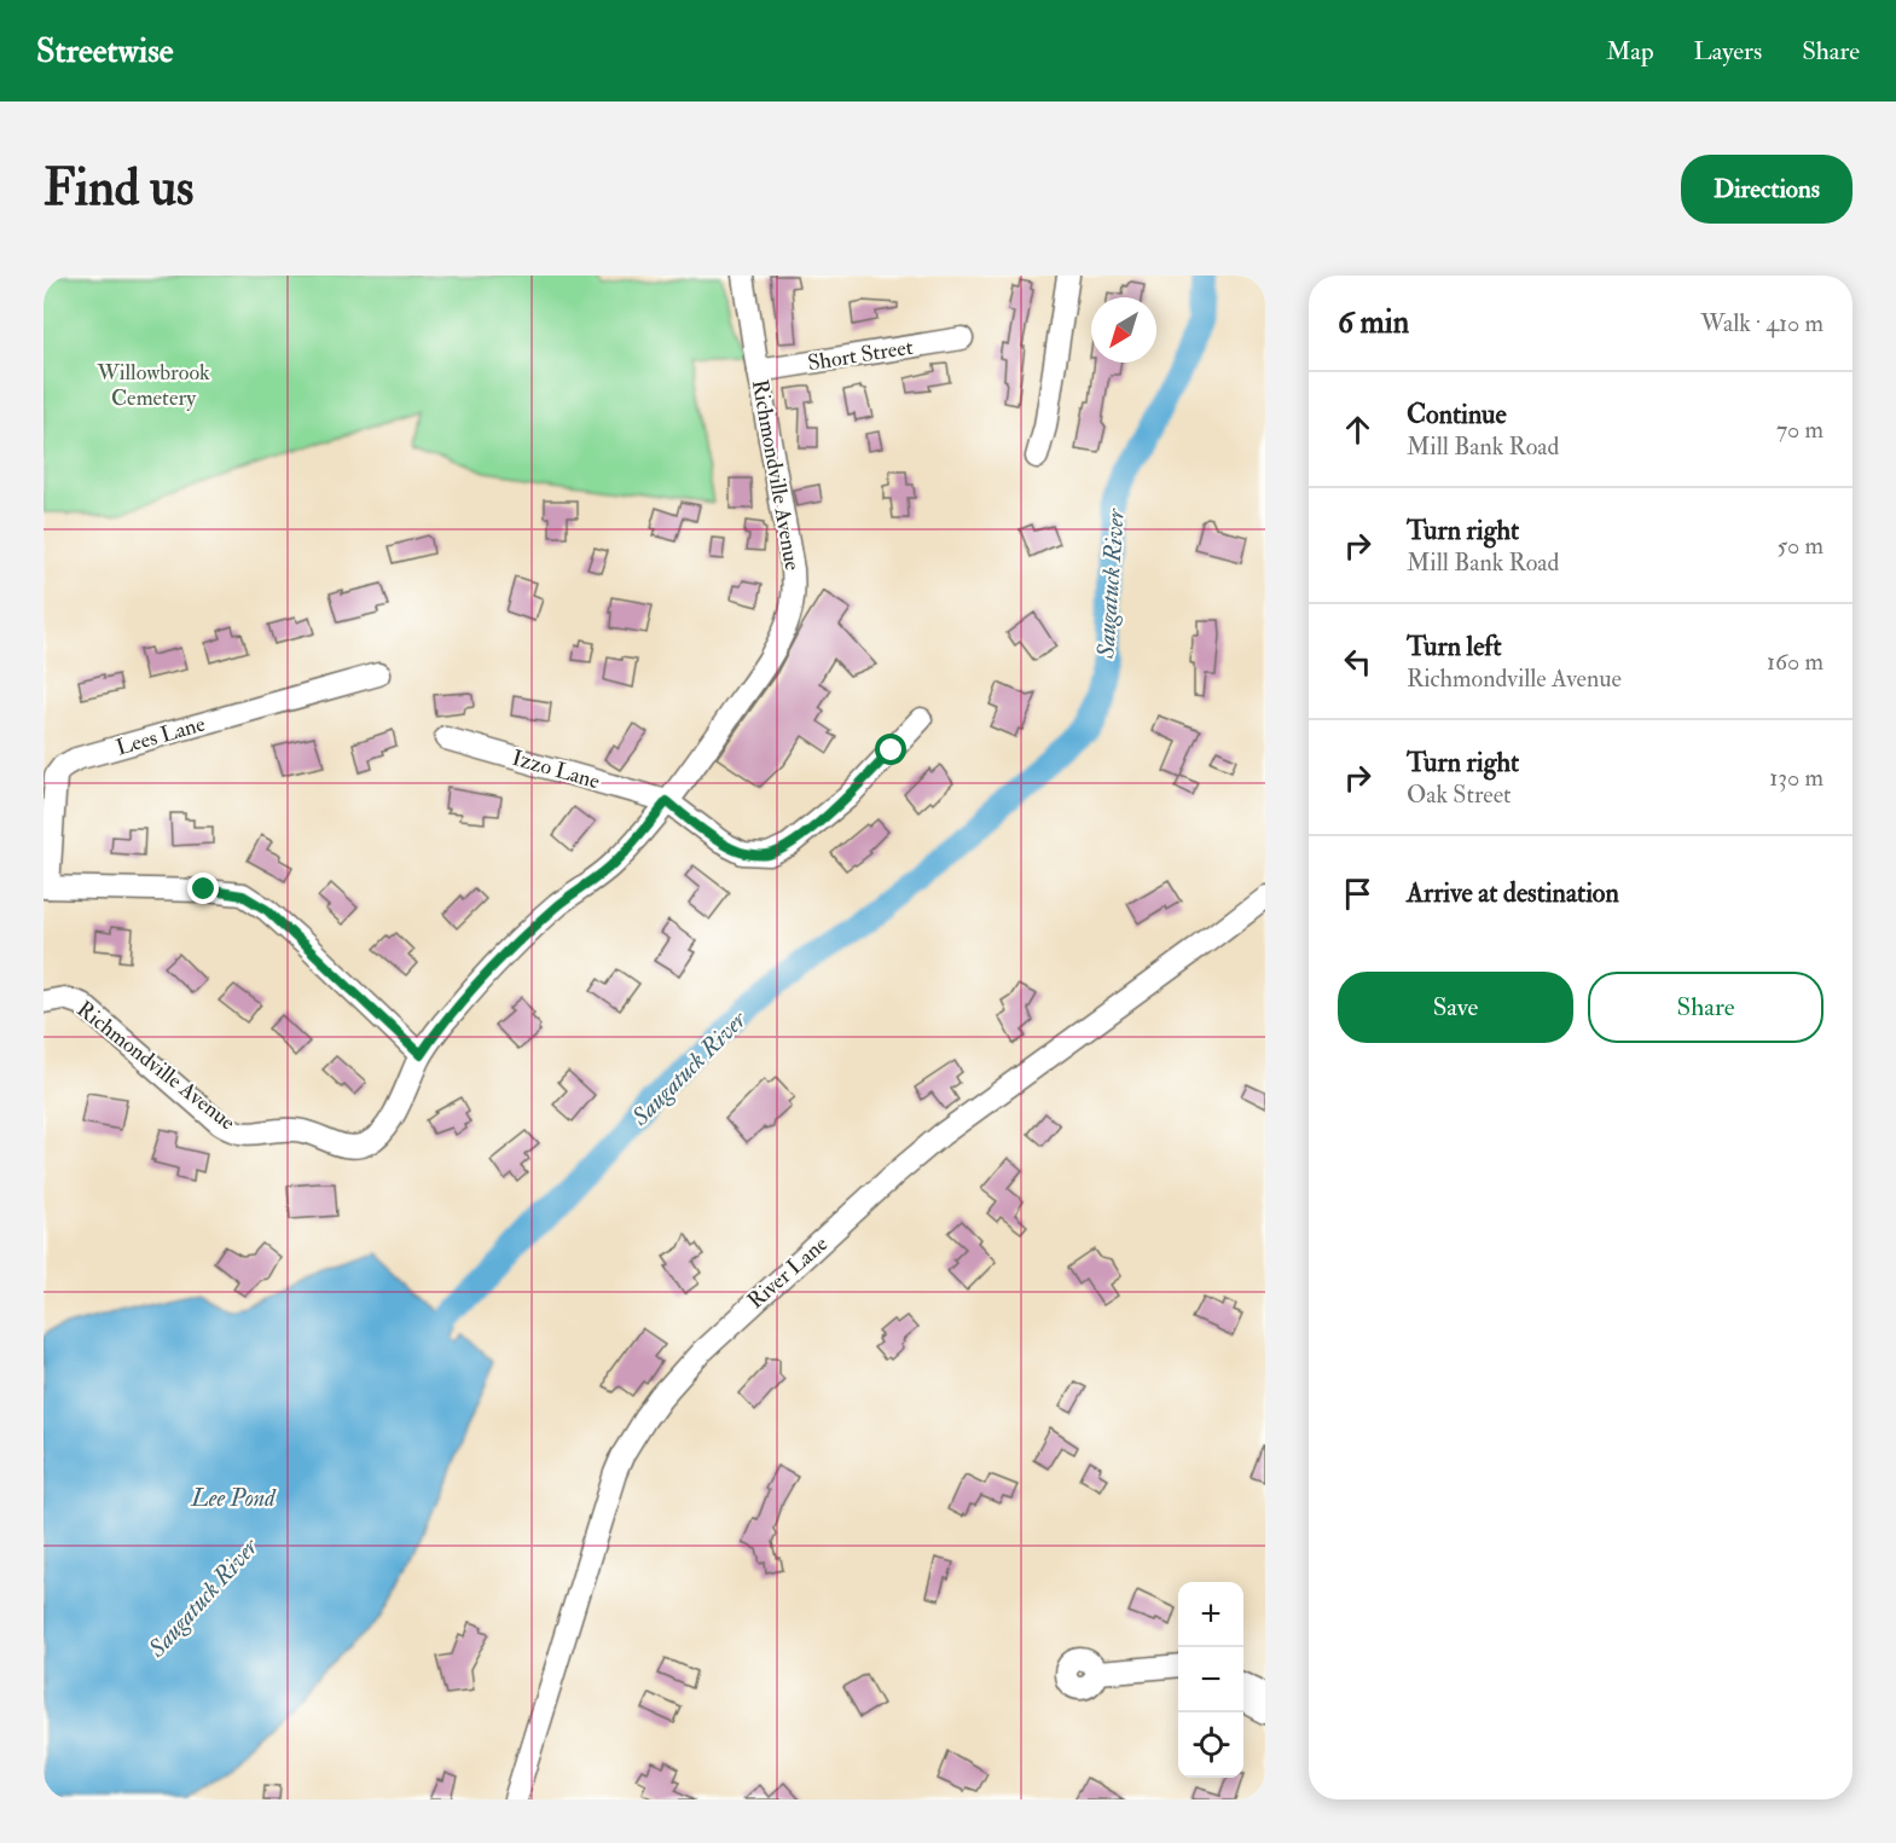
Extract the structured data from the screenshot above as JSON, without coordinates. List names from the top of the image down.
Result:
{
  "streets": {
    "street": [
      "Short Street",
      "Richmondville Avenue",
      "Lees Lane",
      "Izzo Lane",
      "River Lane"
    ]
  },
  "crossings": [
    ["Short Street", "Richmondville Avenue"],
    ["Richmondville Avenue", "Izzo Lane"]
  ],
  "water": ["Saugatuck River", "Lee Pond"],
  "parks": ["Willowbrook Cemetery"],
  "north": "bottom left",
  "page": {
    "header": "Streetwise",
    "nav": ["Map", "Layers", "Share"],
    "buttons": [
      "Directions",
      ["Save", "Share"]
    ],
    "title": "Find us",
    "heading": ["6 min", "Walk · 410 m"],
    "list": [
      ["Continue", "Mill Bank Road", "70 m"],
      ["Turn right", "Mill Bank Road", "50 m"],
      ["Turn left", "Richmondville Avenue", "160 m"],
      ["Turn right", "Oak Street", "130 m"],
      "Arrive at destination"
    ],
    "map_buttons": ["+", "−"]
  }
}
